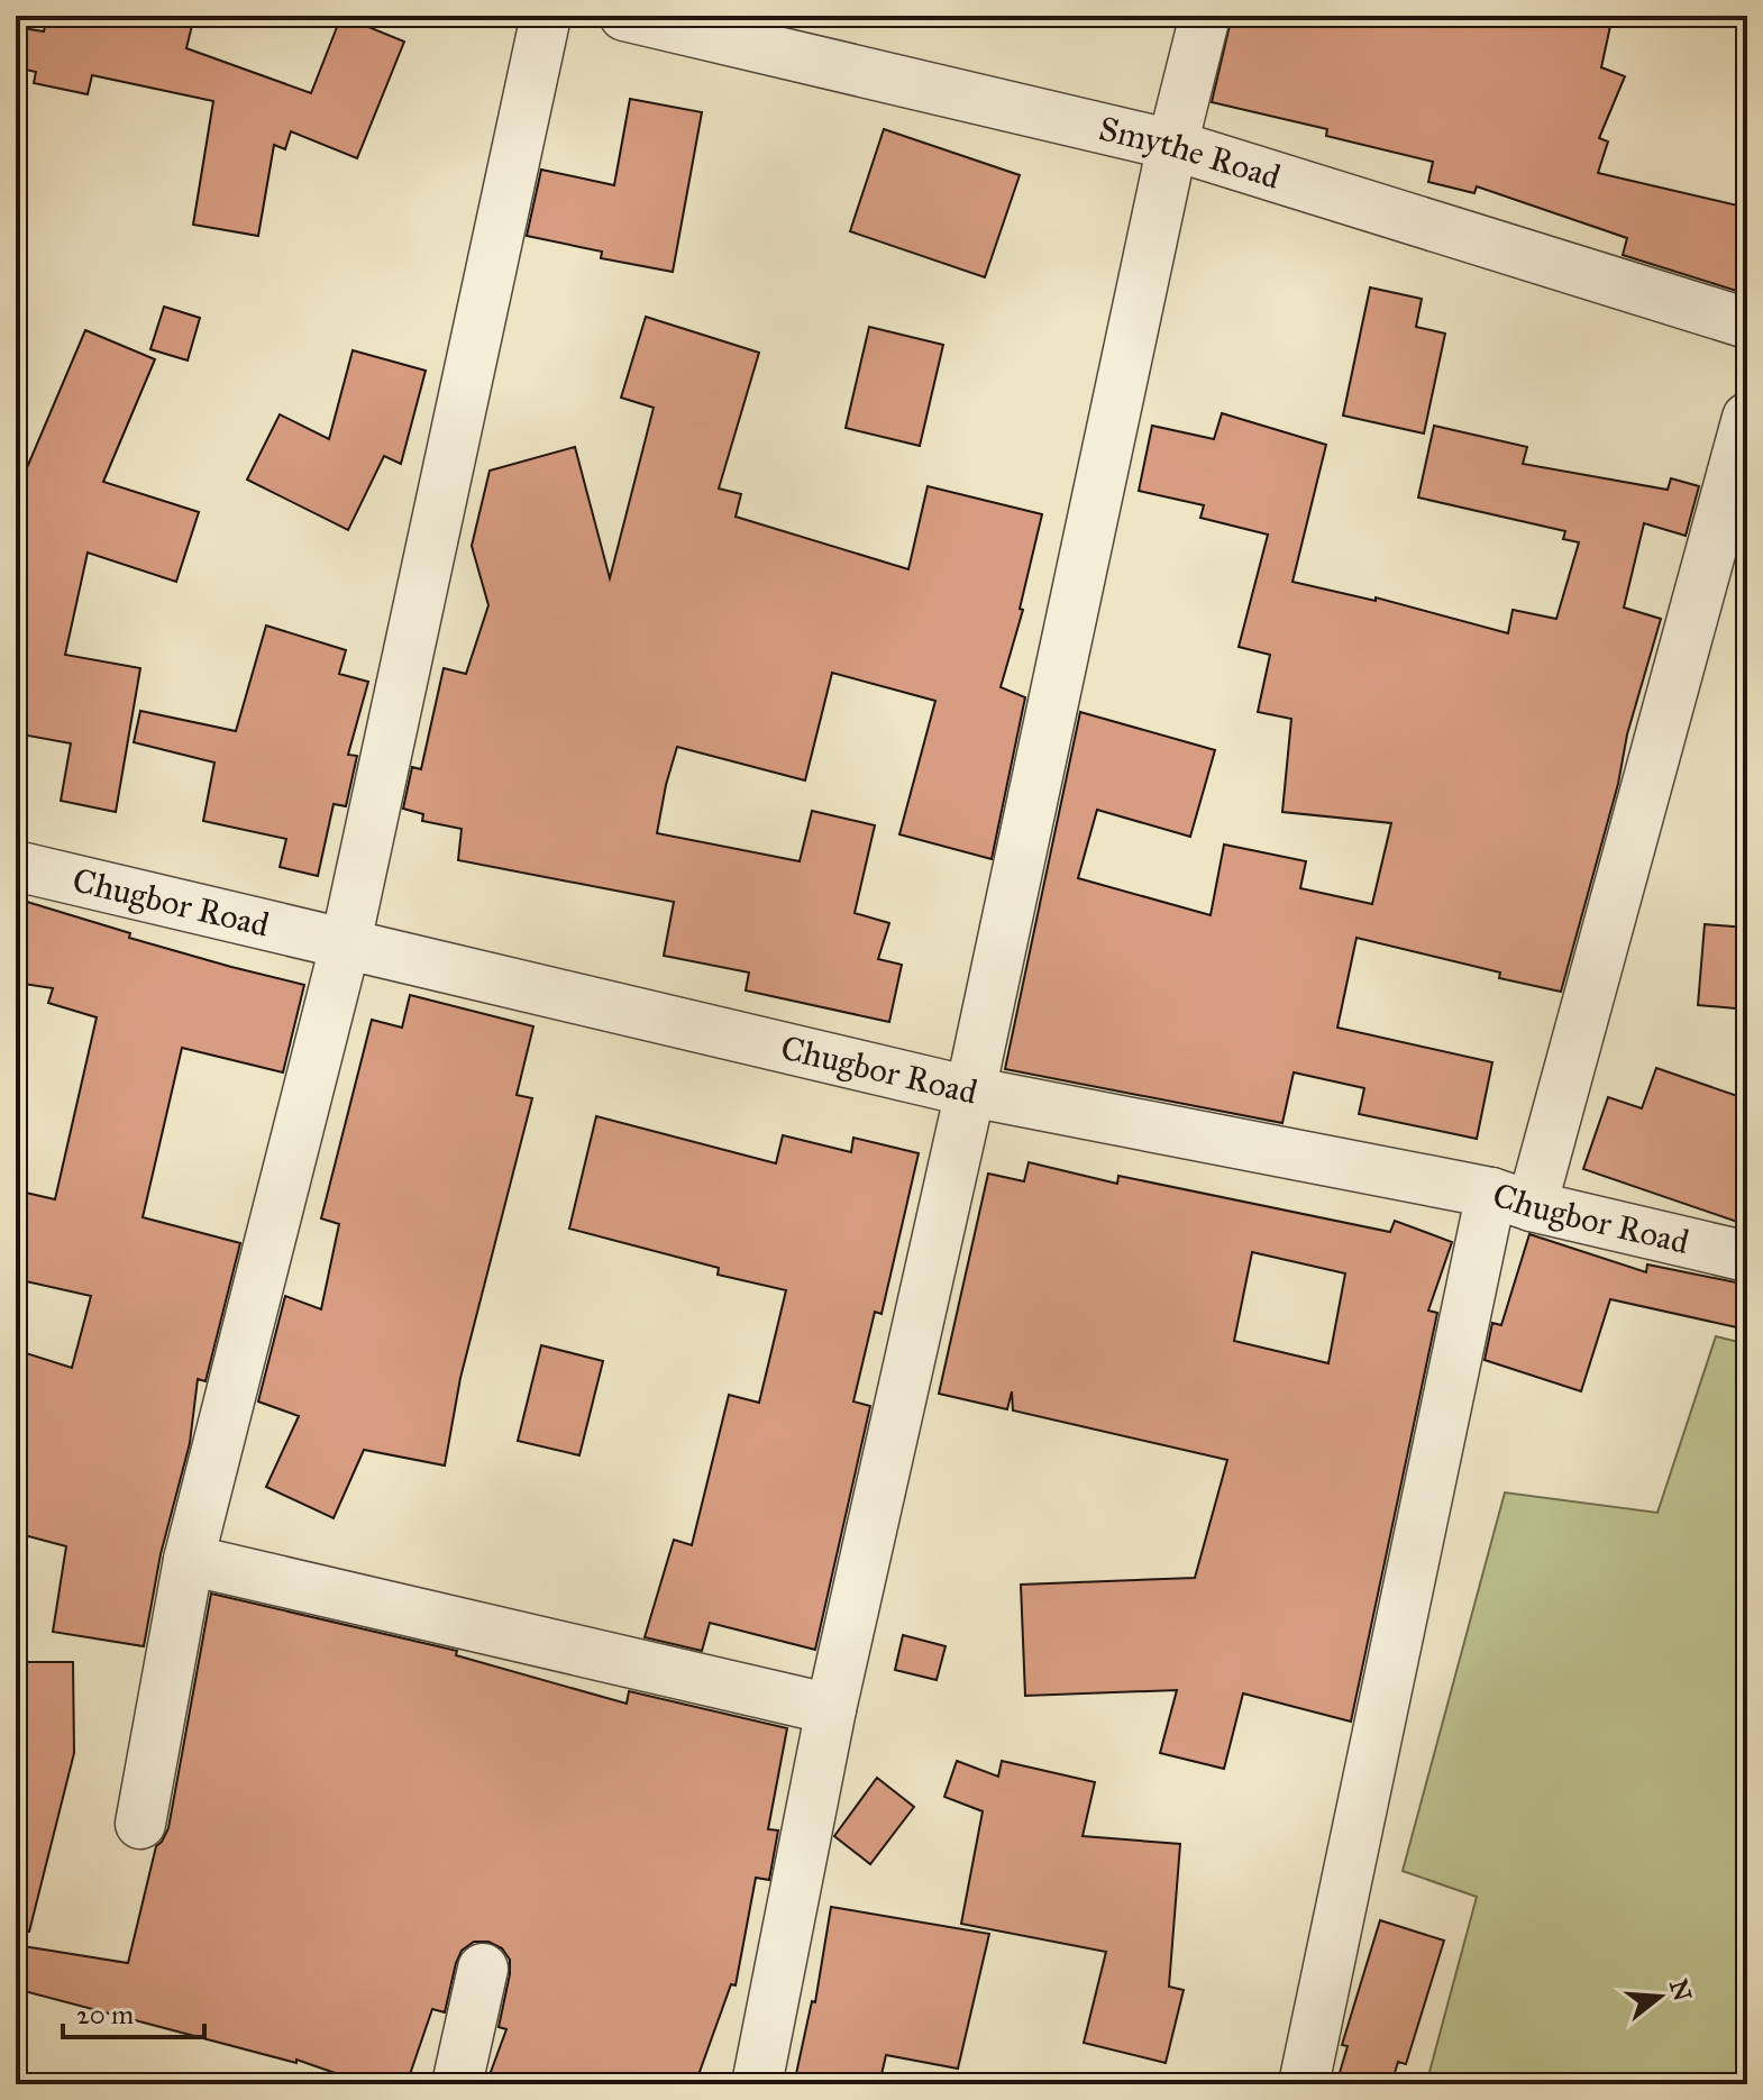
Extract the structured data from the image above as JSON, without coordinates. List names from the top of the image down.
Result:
{
  "streets": {
    "street": ["Smythe Road", "Chugbor Road"]
  },
  "scale_bar": "20 m",
  "north": "right"
}
